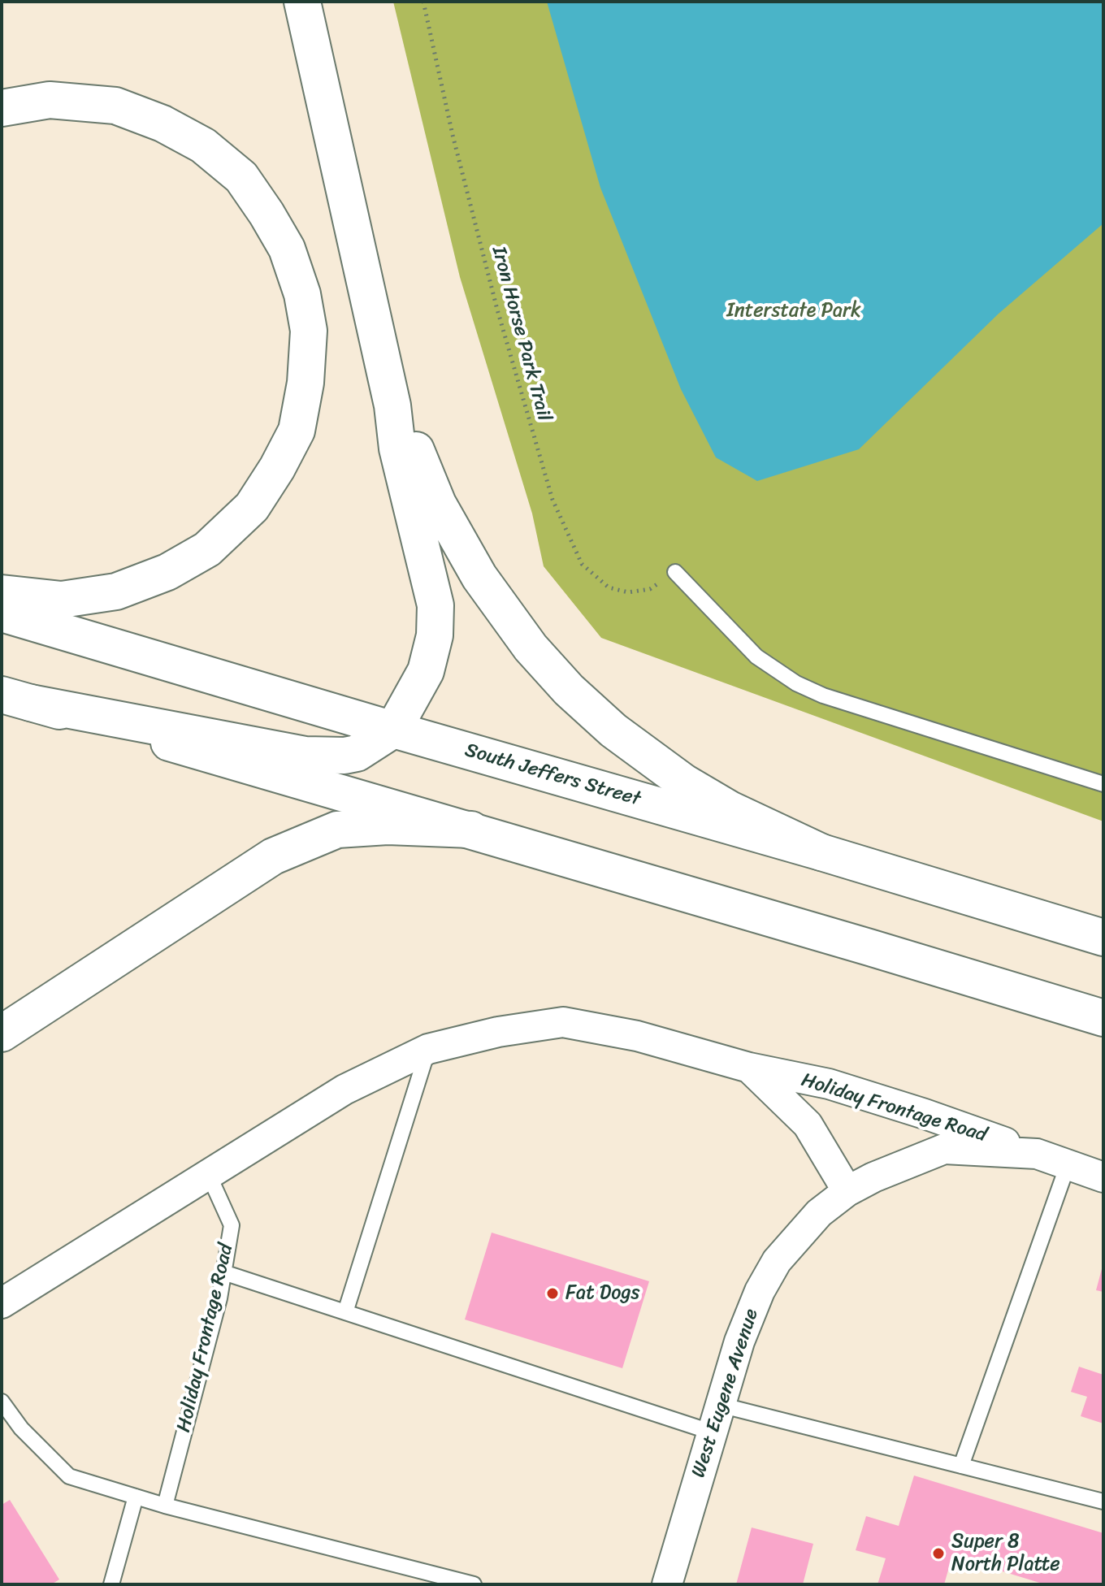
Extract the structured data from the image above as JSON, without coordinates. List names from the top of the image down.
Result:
{
  "streets": {
    "highway": ["South Jeffers Street"],
    "street": ["Holiday Frontage Road", "West Eugene Avenue"],
    "path": ["Iron Horse Park Trail"]
  },
  "crossings": [
    ["Holiday Frontage Road", "West Eugene Avenue"]
  ],
  "parks": ["Interstate Park"],
  "places": ["Fat Dogs", "Super 8 North Platte"]
}
